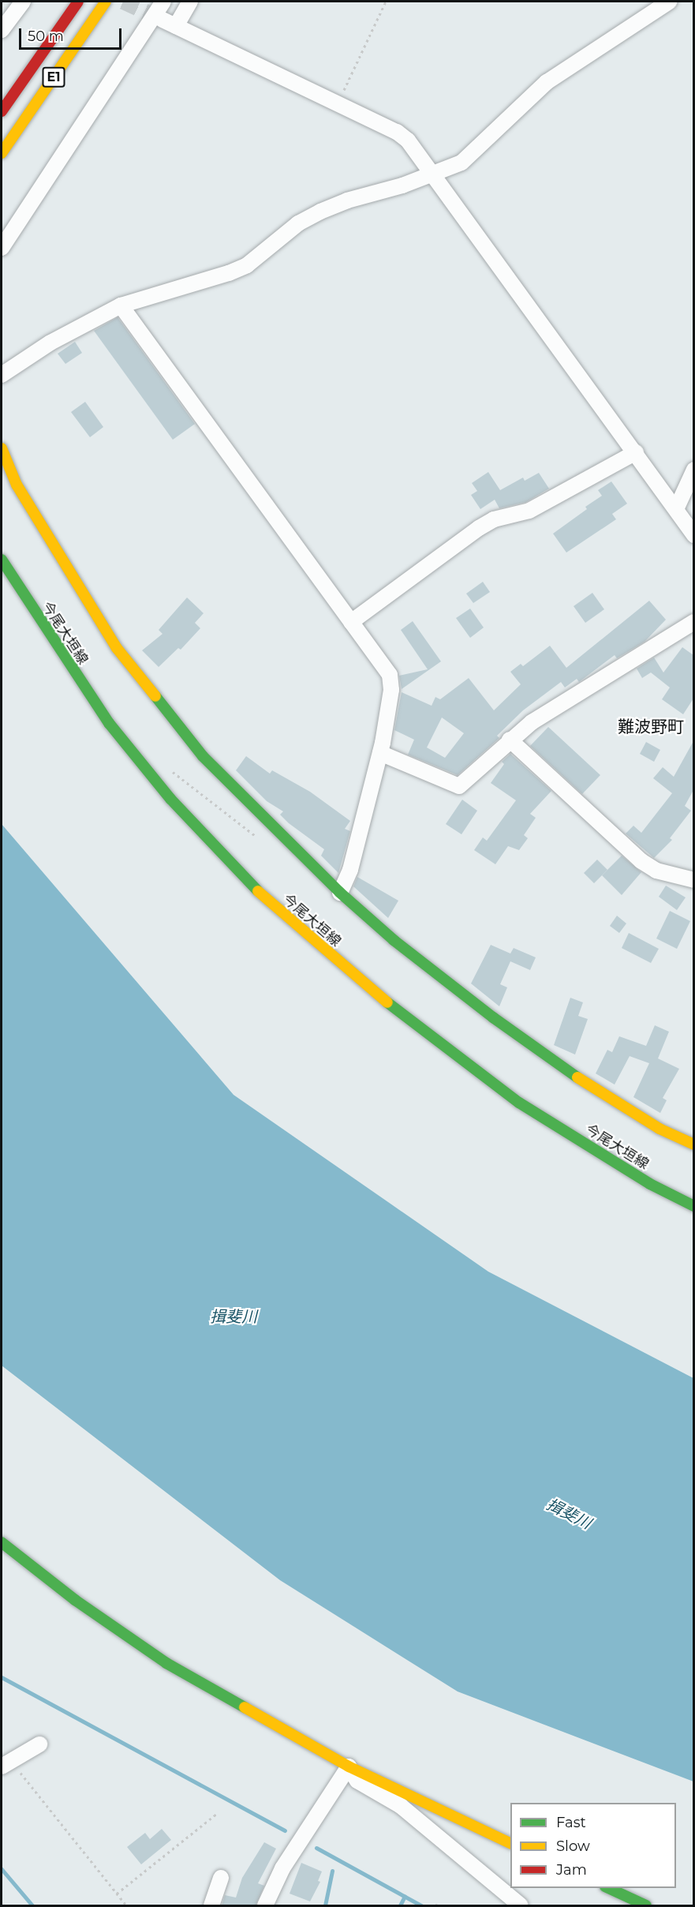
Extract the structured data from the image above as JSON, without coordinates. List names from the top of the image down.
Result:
{
  "streets": {
    "main road": ["E1", "今尾大垣線"]
  },
  "districts": ["難波野町"],
  "water": ["揖斐川"],
  "legend": ["Fast", "Slow", "Jam"],
  "scale_bar": "50 m"
}
